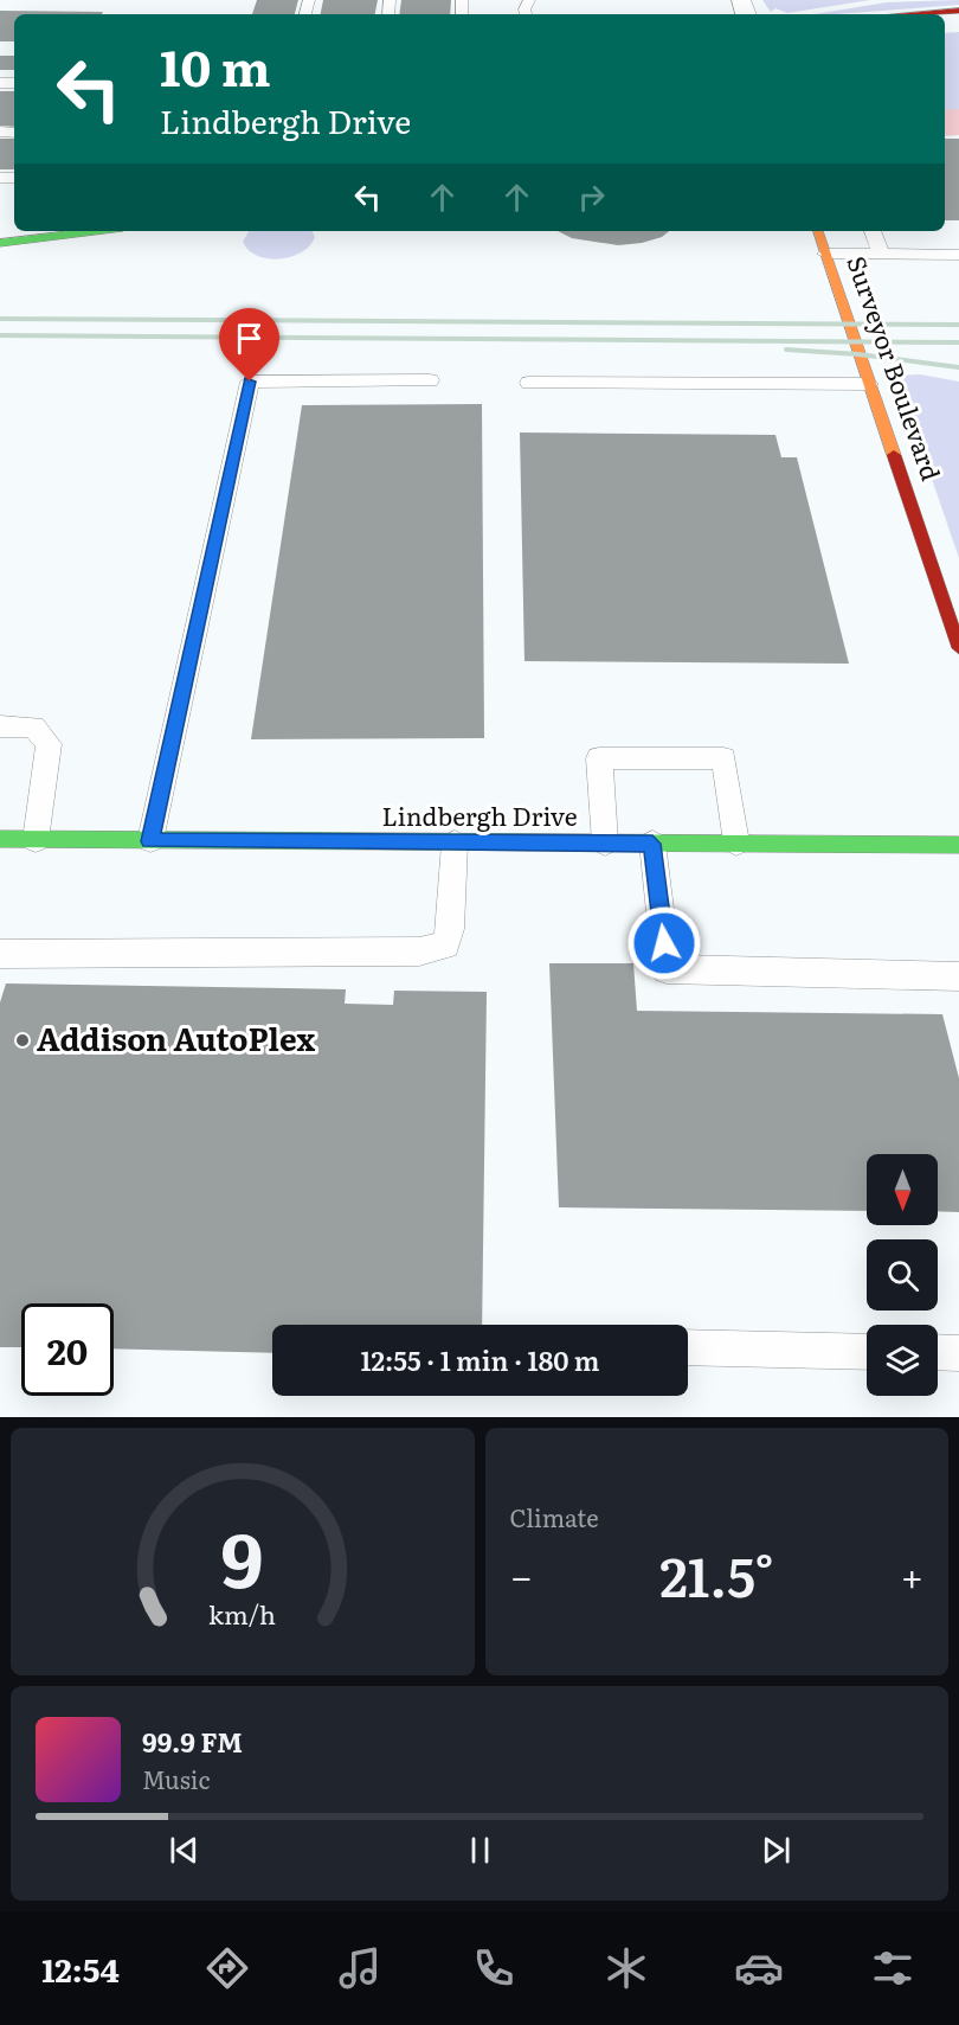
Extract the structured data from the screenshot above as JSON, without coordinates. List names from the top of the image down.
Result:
{
  "streets": {
    "street": ["Surveyor Boulevard", "Lindbergh Drive"]
  },
  "places": ["Addison AutoPlex"],
  "north": "bottom",
  "page": {
    "turn": ["10 m", "Lindbergh Drive"],
    "limit": "20",
    "trip": "12:55 · 1 min · 180 m",
    "tile": "Climate",
    "heat": ["−", "21.5°", "+"],
    "song": ["99.9 FM", "Music"],
    "tabs": "12:54",
    "gauge": ["9", "km/h"]
  }
}
